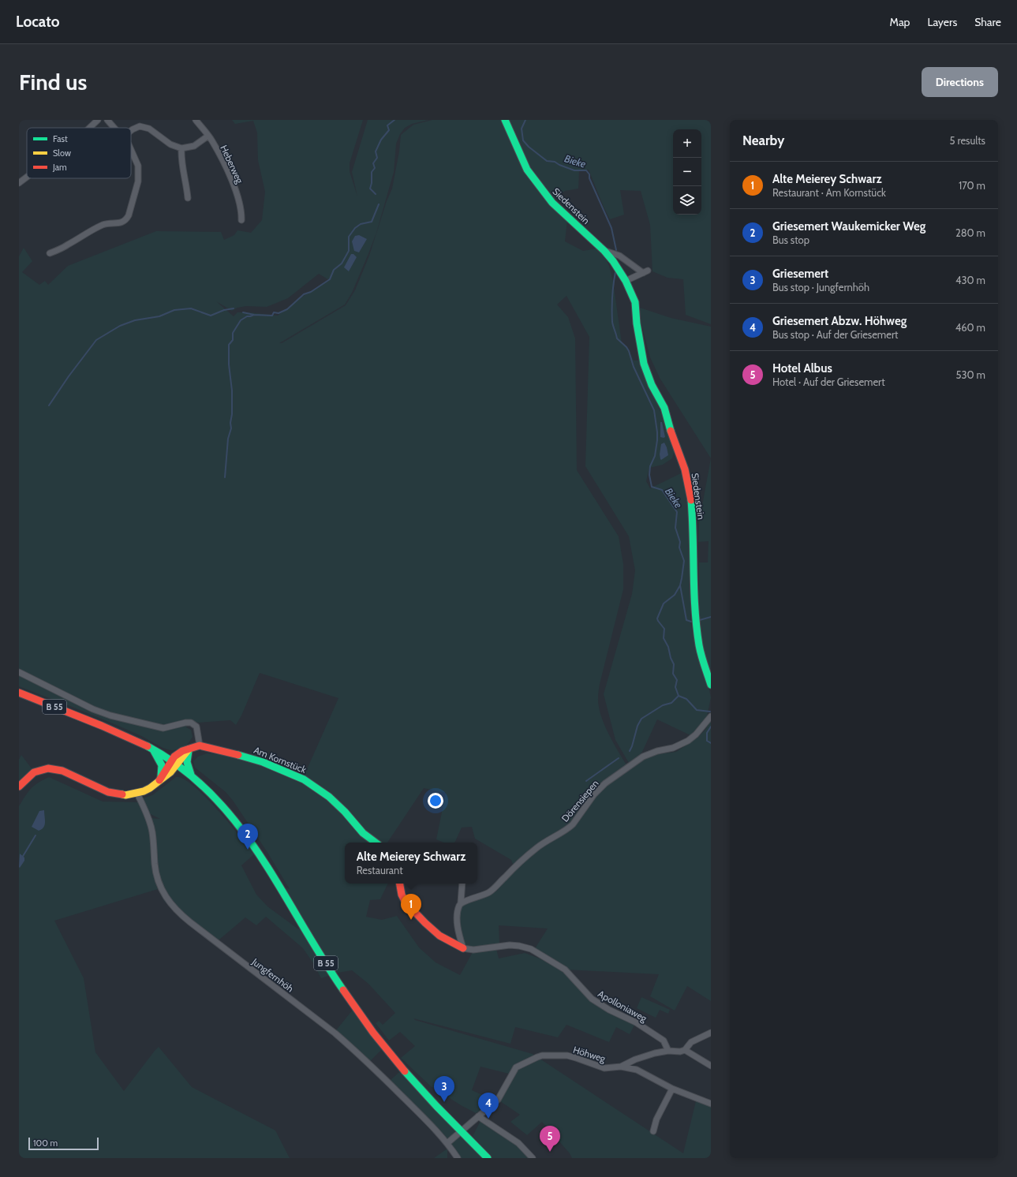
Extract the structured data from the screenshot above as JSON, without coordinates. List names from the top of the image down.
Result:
{
  "streets": {
    "street": [
      "Heberweg",
      "Siedenstein",
      "B 55",
      "Am Kornstück",
      "Dörensiepen",
      "Jungfernhöh",
      "Apolloniaweg",
      "Höhweg"
    ]
  },
  "crossings": [
    ["B 55", "Höhweg"],
    ["Jungfernhöh", "Höhweg"],
    ["Apolloniaweg", "Höhweg"]
  ],
  "water": ["Bieke"],
  "legend": ["Fast", "Slow", "Jam"],
  "scale_bar": "100 m",
  "page": {
    "header": "Locato",
    "nav": ["Map", "Layers", "Share"],
    "buttons": "Directions",
    "title": "Find us",
    "heading": ["Nearby", "5 results"],
    "map_buttons": ["+", "−"],
    "list": [
      {
        "mark": "1",
        "name": "Alte Meierey Schwarz",
        "note": "Restaurant · Am Kornstück",
        "value": "170 m"
      },
      {
        "mark": "2",
        "name": "Griesemert Waukemicker Weg",
        "note": "Bus stop",
        "value": "280 m"
      },
      {
        "mark": "3",
        "name": "Griesemert",
        "note": "Bus stop · Jungfernhöh",
        "value": "430 m"
      },
      {
        "mark": "4",
        "name": "Griesemert Abzw. Höhweg",
        "note": "Bus stop · Auf der Griesemert",
        "value": "460 m"
      },
      {
        "mark": "5",
        "name": "Hotel Albus",
        "note": "Hotel · Auf der Griesemert",
        "value": "530 m"
      }
    ],
    "pins": [
      "2",
      "1",
      "3",
      "4",
      "5"
    ],
    "popup": ["Alte Meierey Schwarz", "Restaurant"],
    "scale": "100 m"
  }
}
